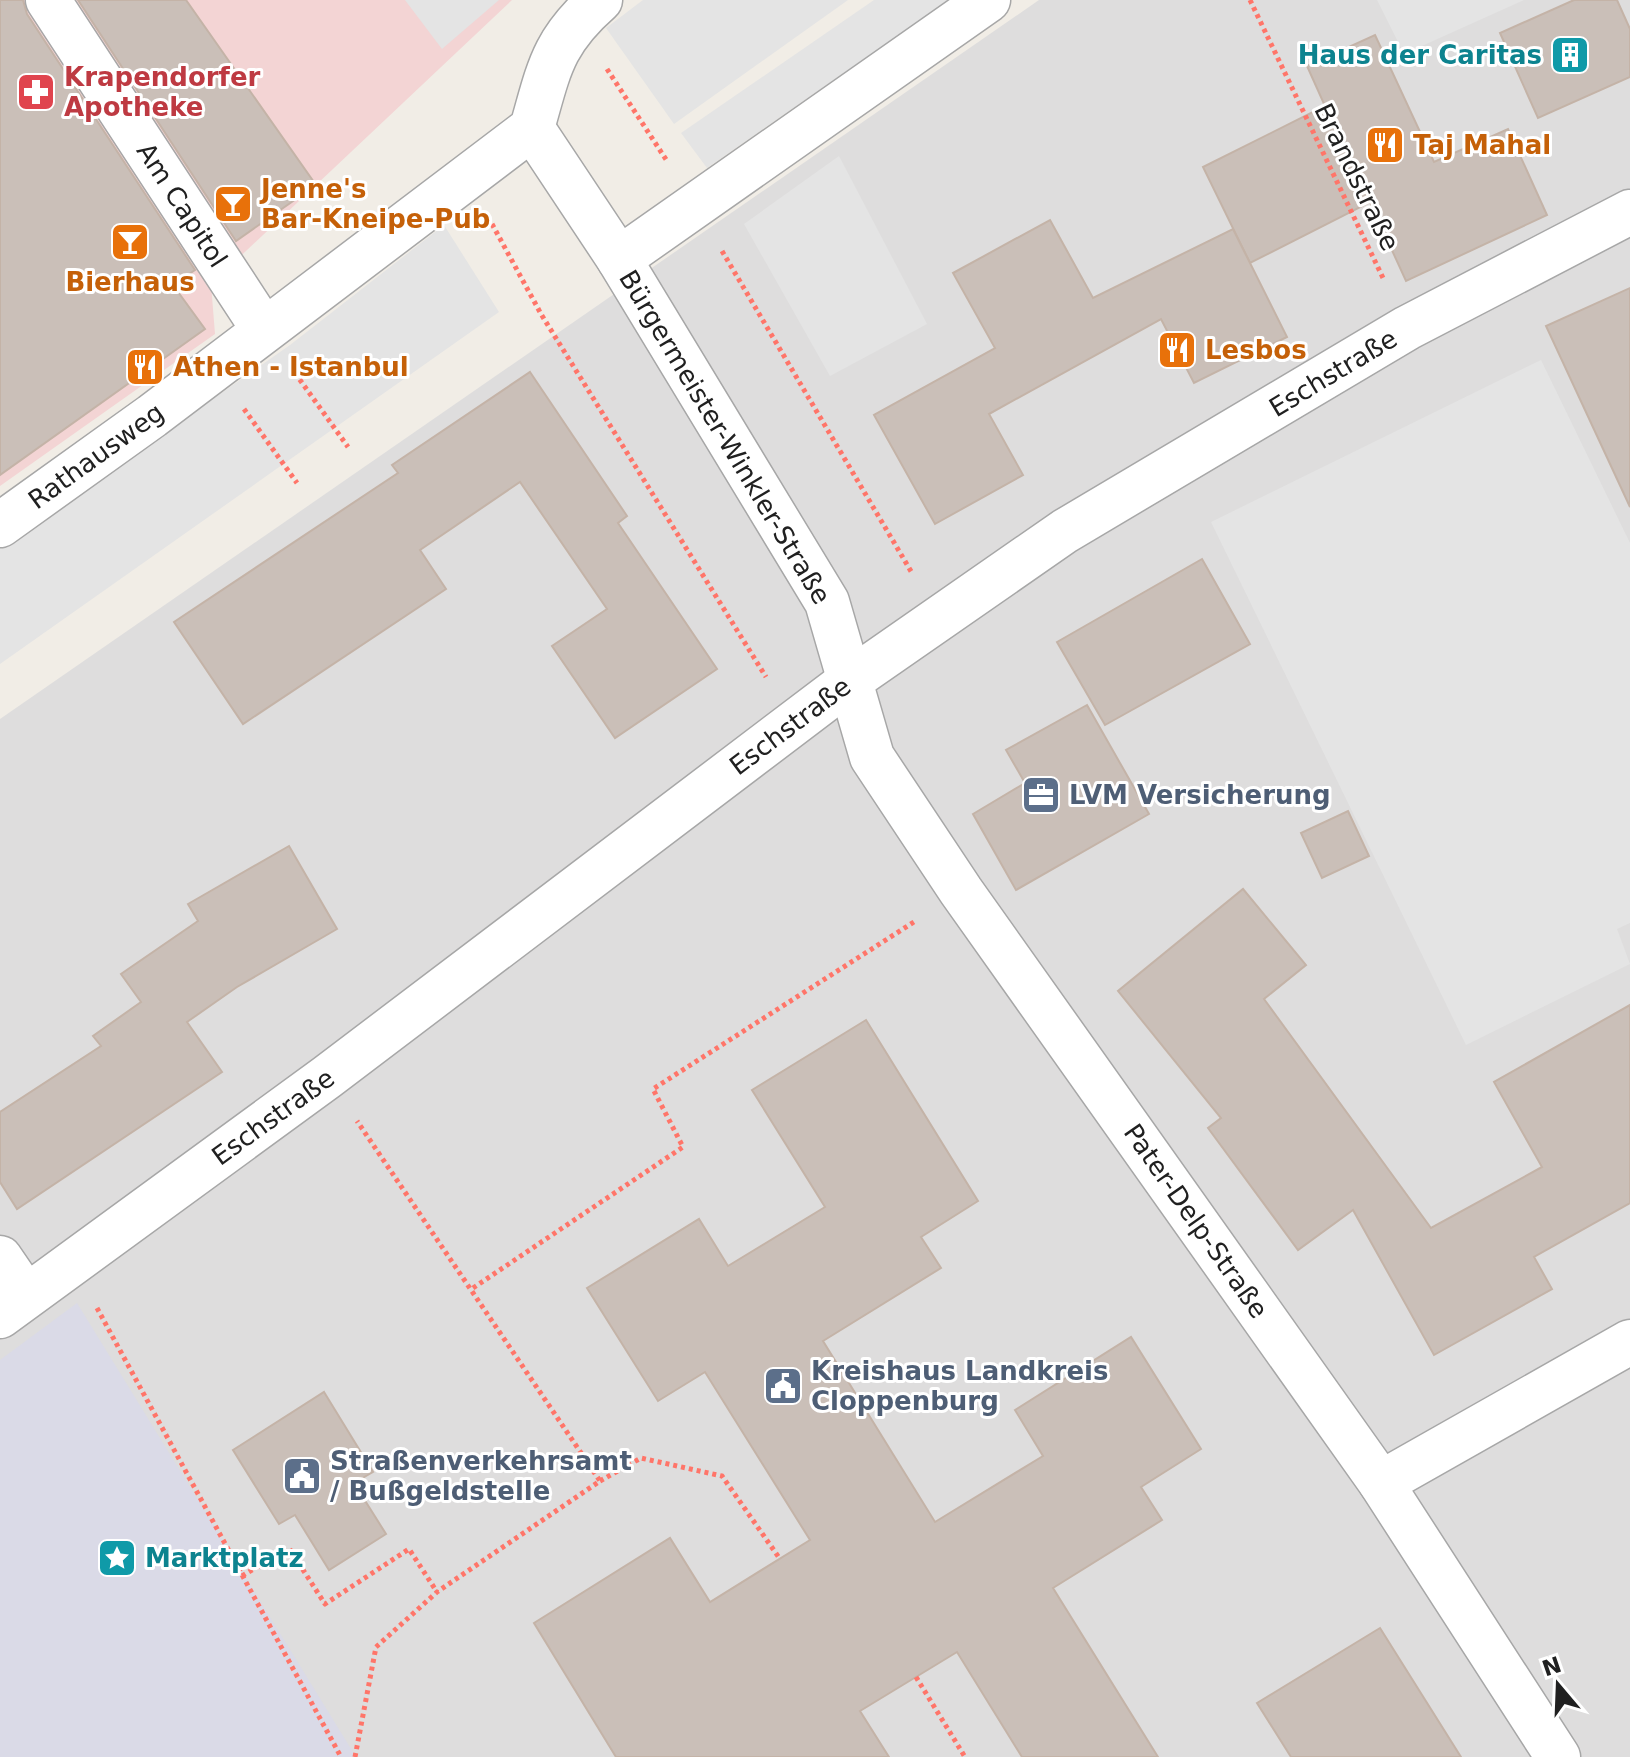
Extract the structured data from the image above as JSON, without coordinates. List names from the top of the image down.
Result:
{
  "streets": {
    "street": [
      "Am Capitol",
      "Eschstraße",
      "Bürgermeister-Winkler-Straße",
      "Rathausweg",
      "Pater-Delp-Straße"
    ],
    "path": ["Brandstraße"]
  },
  "crossings": [
    ["Brandstraße", "Eschstraße"],
    ["Am Capitol", "Rathausweg"],
    ["Eschstraße", "Bürgermeister-Winkler-Straße"],
    ["Eschstraße", "Pater-Delp-Straße"],
    ["Bürgermeister-Winkler-Straße", "Pater-Delp-Straße"]
  ],
  "places": {
    "building": ["Haus der Caritas"],
    "pharmacy": ["Krapendorfer Apotheke"],
    "restaurant": ["Taj Mahal", "Lesbos", "Athen - Istanbul"],
    "bar": ["Jenne's Bar-Kneipe-Pub", "Bierhaus"],
    "office": ["LVM Versicherung"],
    "public building": ["Kreishaus Landkreis Cloppenburg", "Straßenverkehrsamt / Bußgeldstelle"],
    "place": ["Marktplatz"]
  },
  "north": "top"
}
